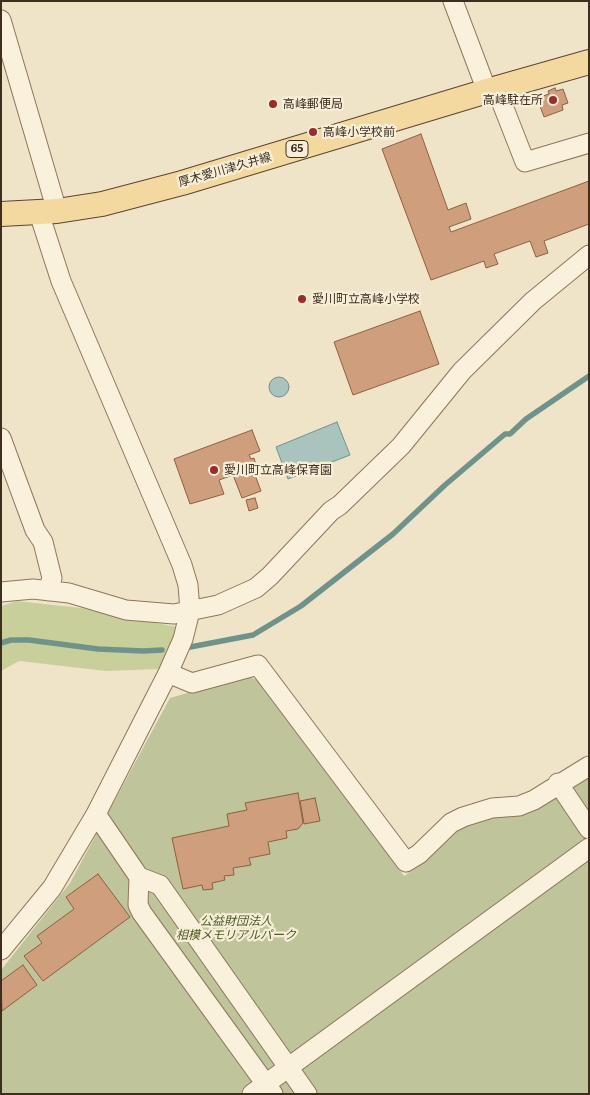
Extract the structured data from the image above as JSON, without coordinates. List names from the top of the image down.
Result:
{
  "streets": {
    "main road": ["65", "厚木愛川津久井線"]
  },
  "parks": ["公益財団法人 相模メモリアルパーク"],
  "places": [
    "高峰駐在所",
    "高峰郵便局",
    "高峰小学校前",
    "愛川町立高峰小学校",
    "愛川町立高峰保育園"
  ]
}
